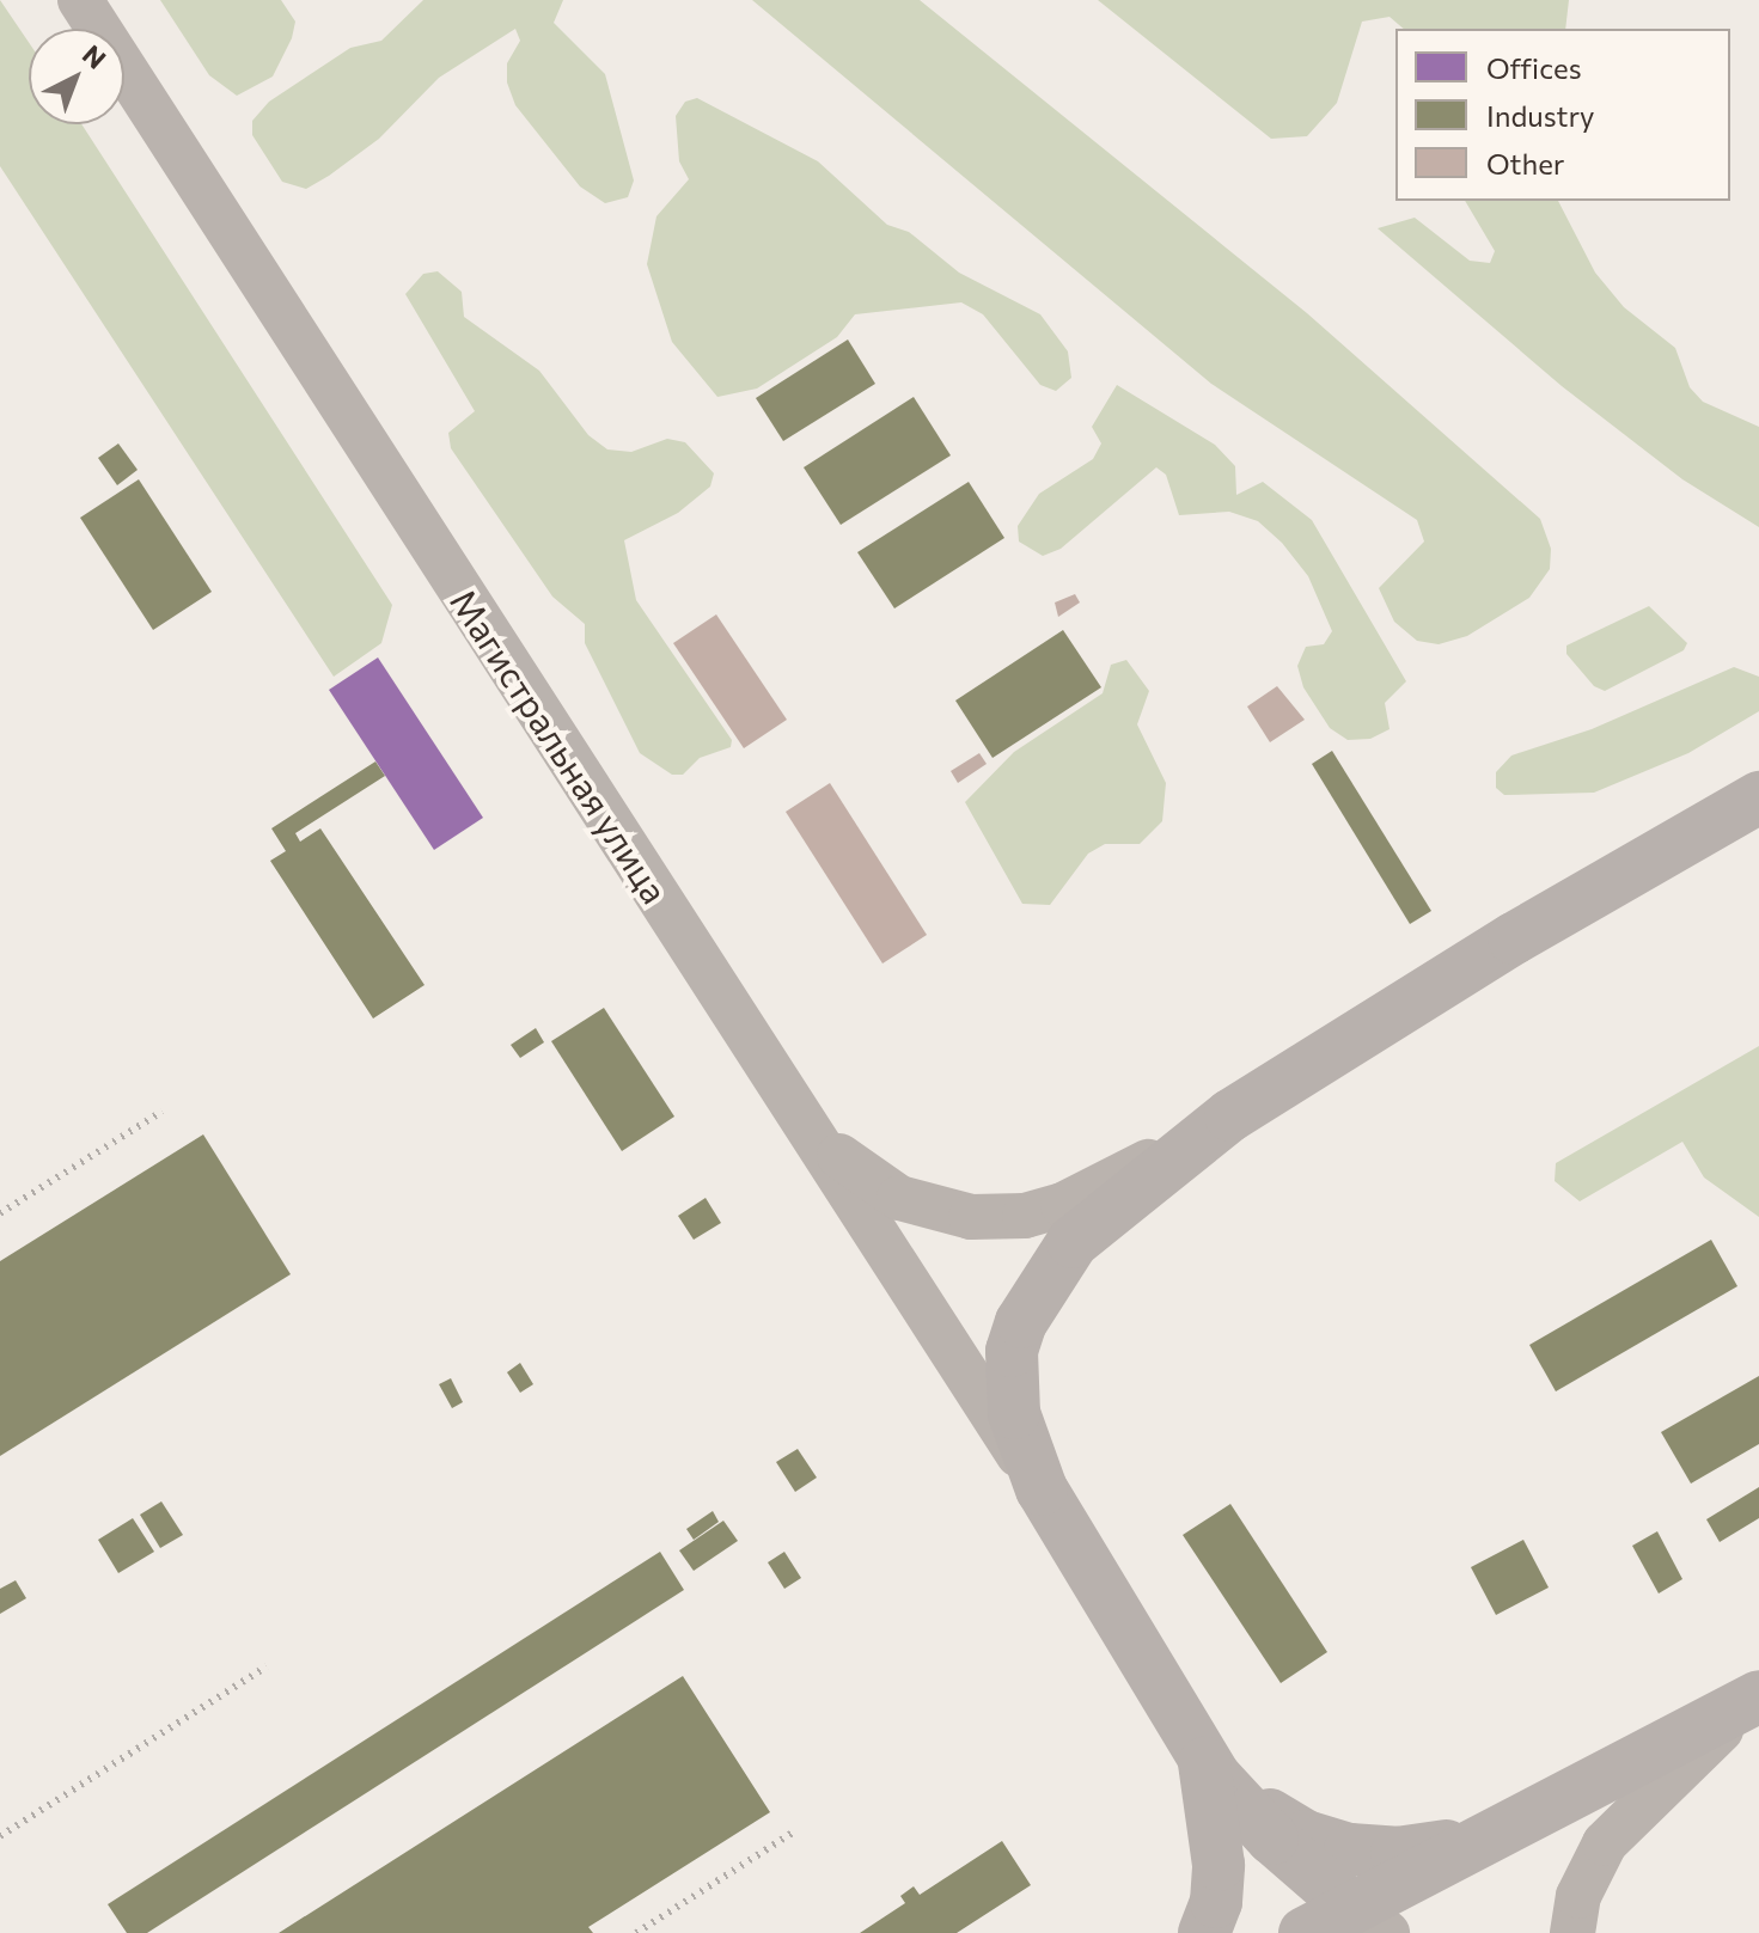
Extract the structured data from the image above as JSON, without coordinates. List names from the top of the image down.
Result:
{
  "streets": {
    "main road": ["Магистральная улица"]
  },
  "legend": ["Offices", "Industry", "Other"],
  "north": "top right"
}
